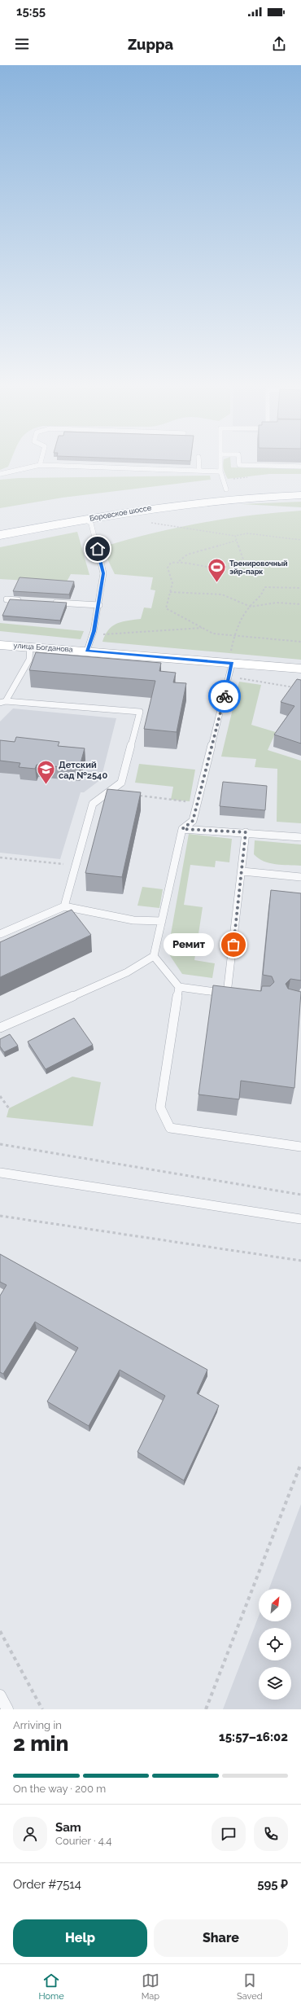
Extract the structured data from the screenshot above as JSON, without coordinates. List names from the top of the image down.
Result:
{
  "streets": {
    "main road": ["Боровское шоссе", "улица Богданова"]
  },
  "places": {
    "sports": ["Тренировочный эйр-парк"],
    "school or university": ["Детский сад №2540"],
    "other": ["Ремит"]
  },
  "north": "top right",
  "page": {
    "status": "15:55",
    "header": "Zuppa",
    "bubble": "Ремит",
    "heading": ["2 min", "Arriving in", "15:57–16:02"],
    "panel": [
      "Sam",
      "Courier · 4.4",
      "Order #7514",
      "595 ₽"
    ],
    "bar": "On the way · 200 m",
    "buttons": ["Help", "Share"],
    "tabs": ["Home", "Map", "Saved"]
  }
}
